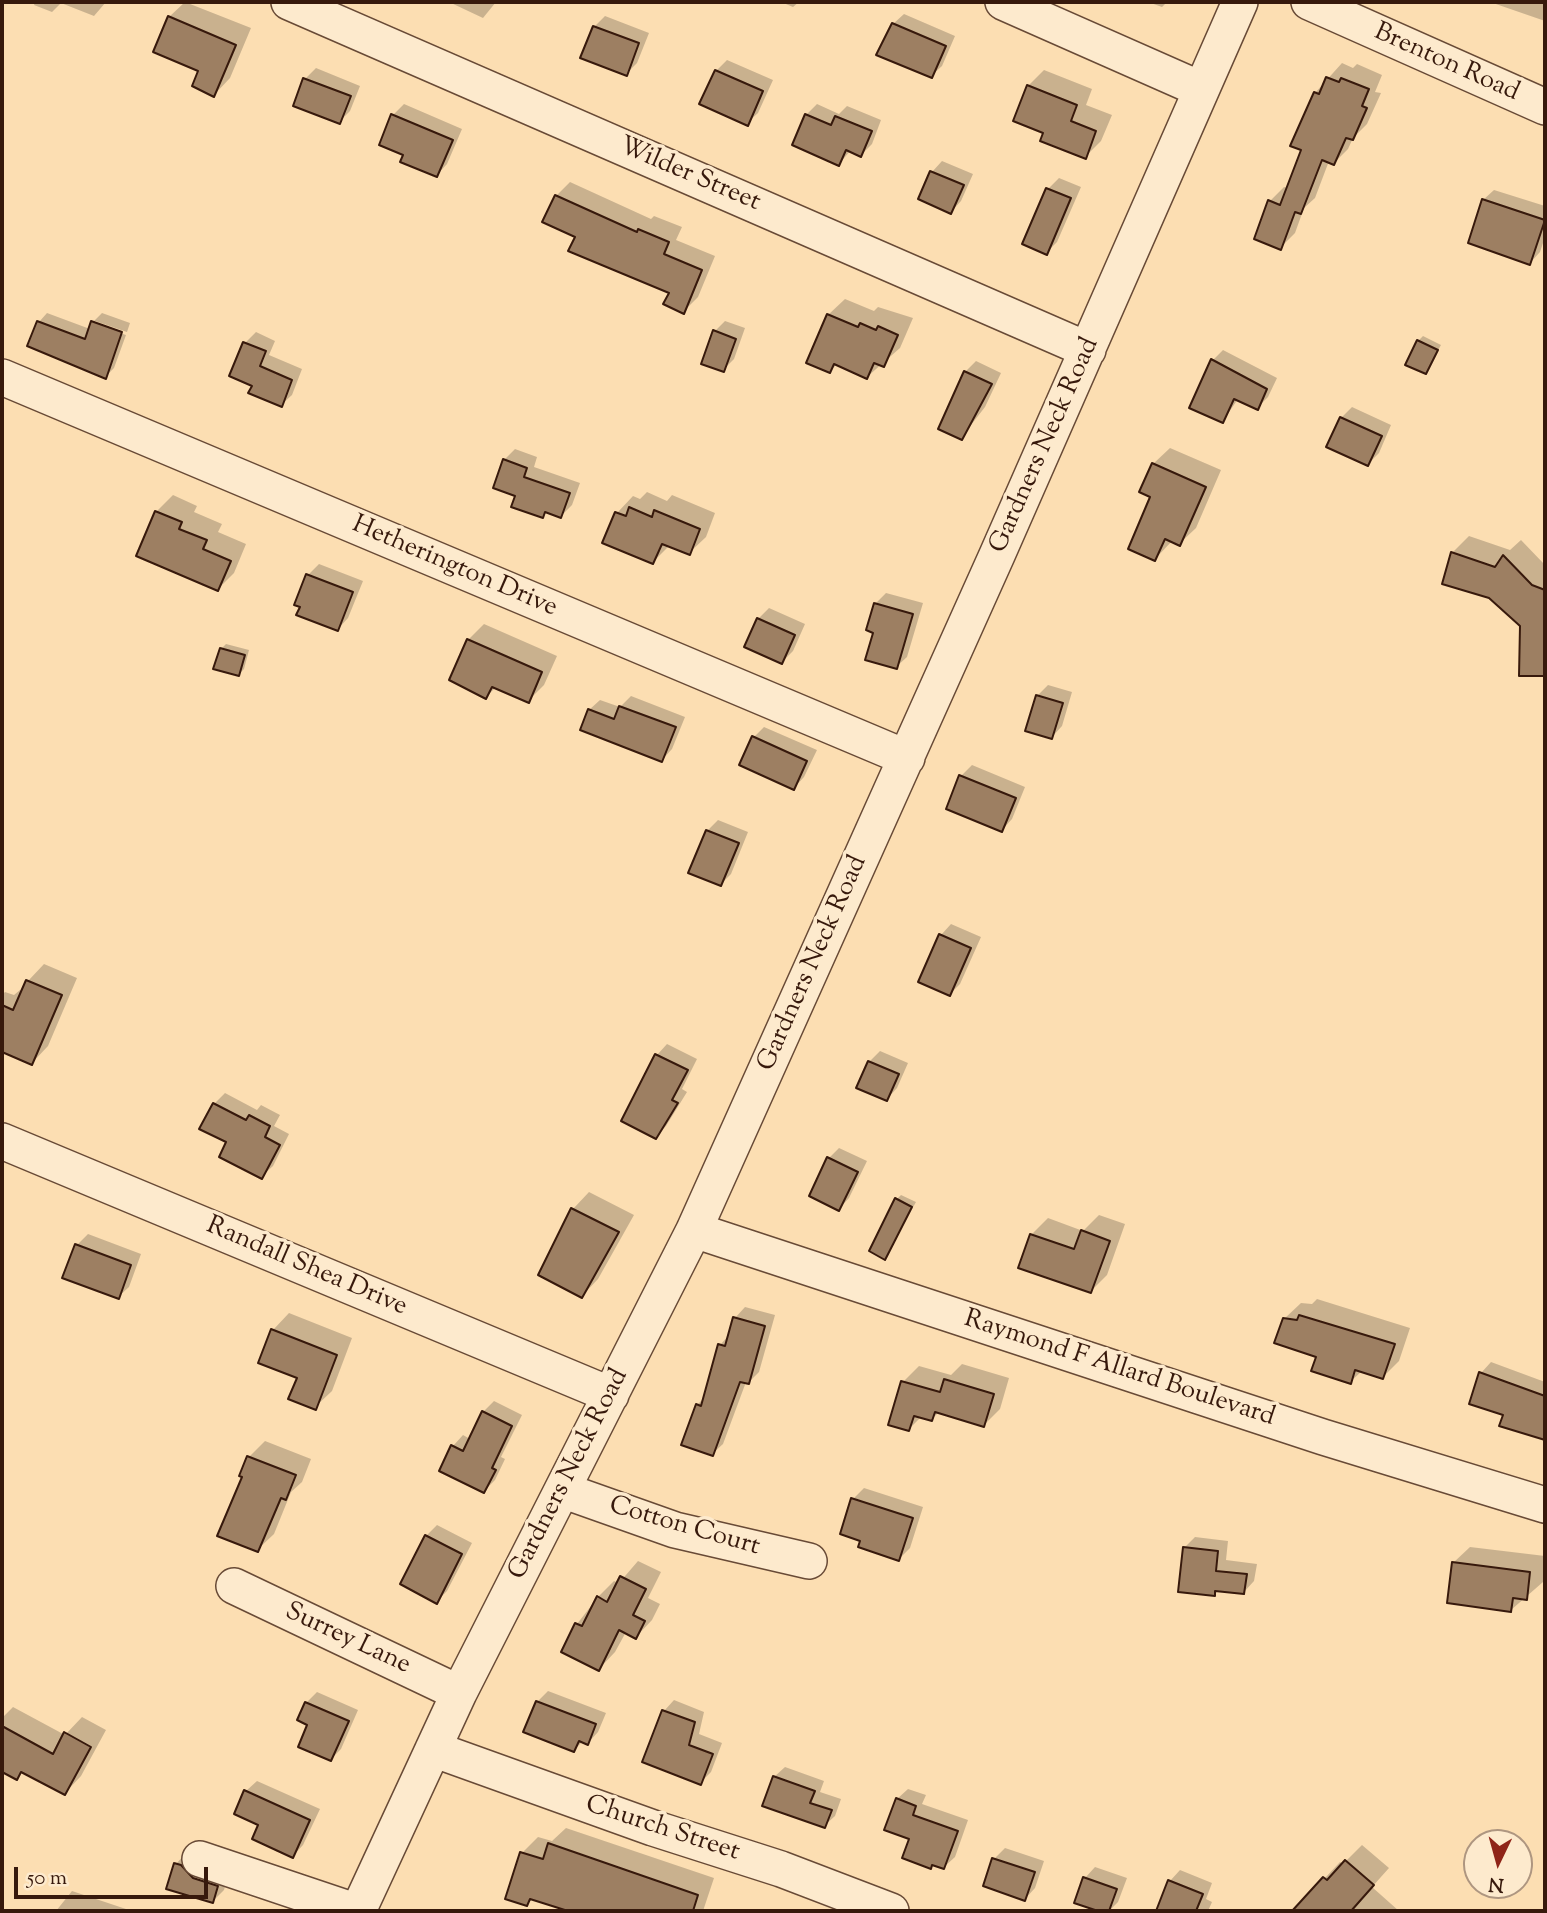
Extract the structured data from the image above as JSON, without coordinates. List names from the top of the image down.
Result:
{
  "streets": {
    "street": [
      "Brenton Road",
      "Wilder Street",
      "Gardners Neck Road",
      "Hetherington Drive",
      "Randall Shea Drive",
      "Raymond F Allard Boulevard",
      "Cotton Court",
      "Surrey Lane",
      "Church Street"
    ]
  },
  "crossings": [
    ["Wilder Street", "Gardners Neck Road"],
    ["Gardners Neck Road", "Hetherington Drive"],
    ["Gardners Neck Road", "Randall Shea Drive"],
    ["Gardners Neck Road", "Raymond F Allard Boulevard"],
    ["Gardners Neck Road", "Cotton Court"],
    ["Gardners Neck Road", "Surrey Lane"],
    ["Gardners Neck Road", "Church Street"]
  ],
  "scale_bar": "50 m",
  "north": "bottom"
}
